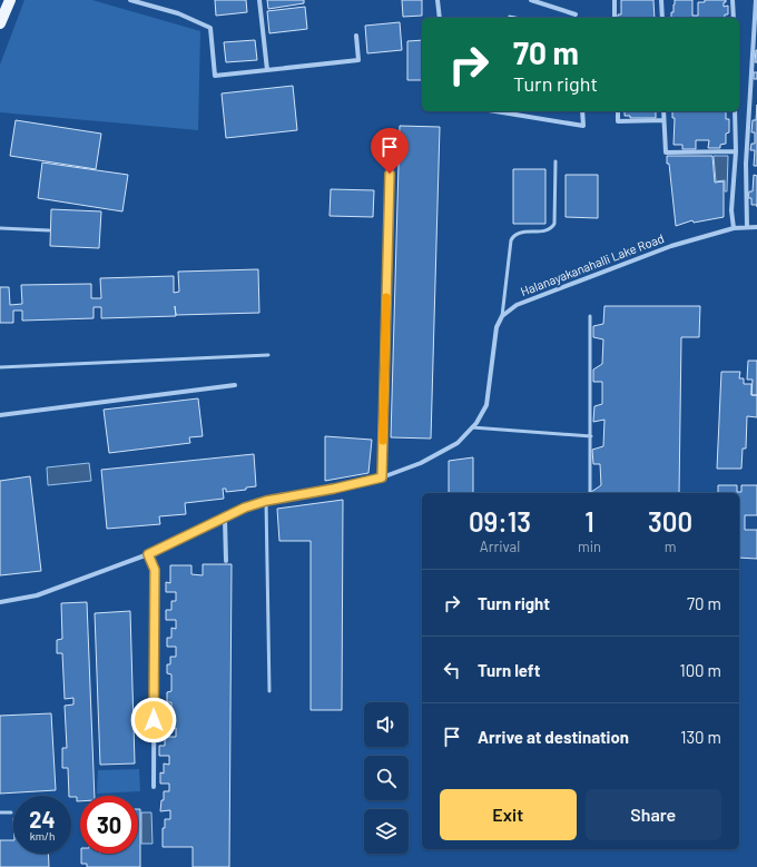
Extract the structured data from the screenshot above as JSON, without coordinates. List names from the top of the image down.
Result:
{
  "streets": {
    "street": ["Halanayakanahalli Lake Road"]
  },
  "page": {
    "turn": ["70 m", "Turn right"],
    "eta": [
      "09:13",
      "Arrival",
      "1",
      "min",
      "300",
      "m"
    ],
    "list": [
      {
        "name": "Turn right",
        "value": "70 m"
      },
      {
        "name": "Turn left",
        "value": "100 m"
      },
      {
        "name": "Arrive at destination",
        "value": "130 m"
      }
    ],
    "buttons": ["Exit", "Share"],
    "speed": "24 km/h",
    "limit": "30"
  }
}
